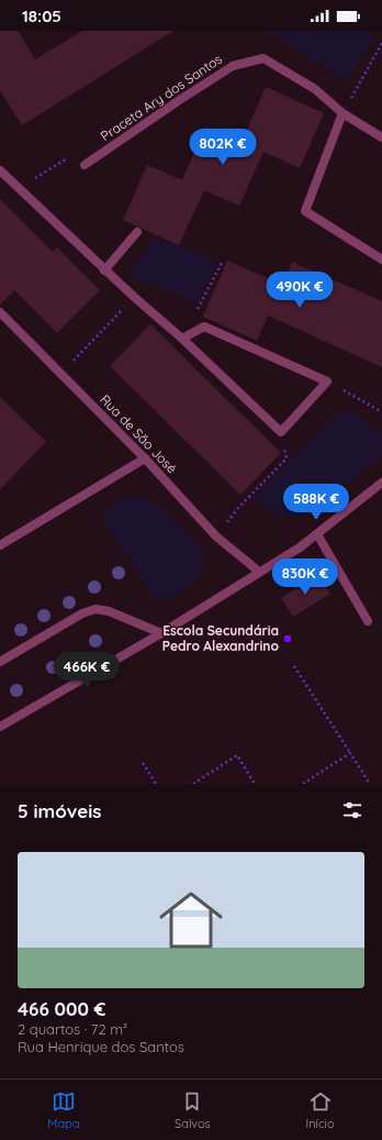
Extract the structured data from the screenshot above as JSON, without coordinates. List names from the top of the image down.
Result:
{
  "streets": {
    "street": ["Praceta Ary dos Santos", "Rua de São José"]
  },
  "places": ["Escola Secundária Pedro Alexandrino"],
  "page": {
    "status": "18:05",
    "price": [
      "802K €",
      "490K €",
      "588K €",
      "830K €",
      "466K €"
    ],
    "heading": "5 imóveis",
    "list": [
      {
        "name": "466 000 €",
        "note": "2 quartos · 72 m² · Rua Henrique dos Santos"
      }
    ],
    "tabs": ["Mapa", "Salvos", "Início"]
  }
}
